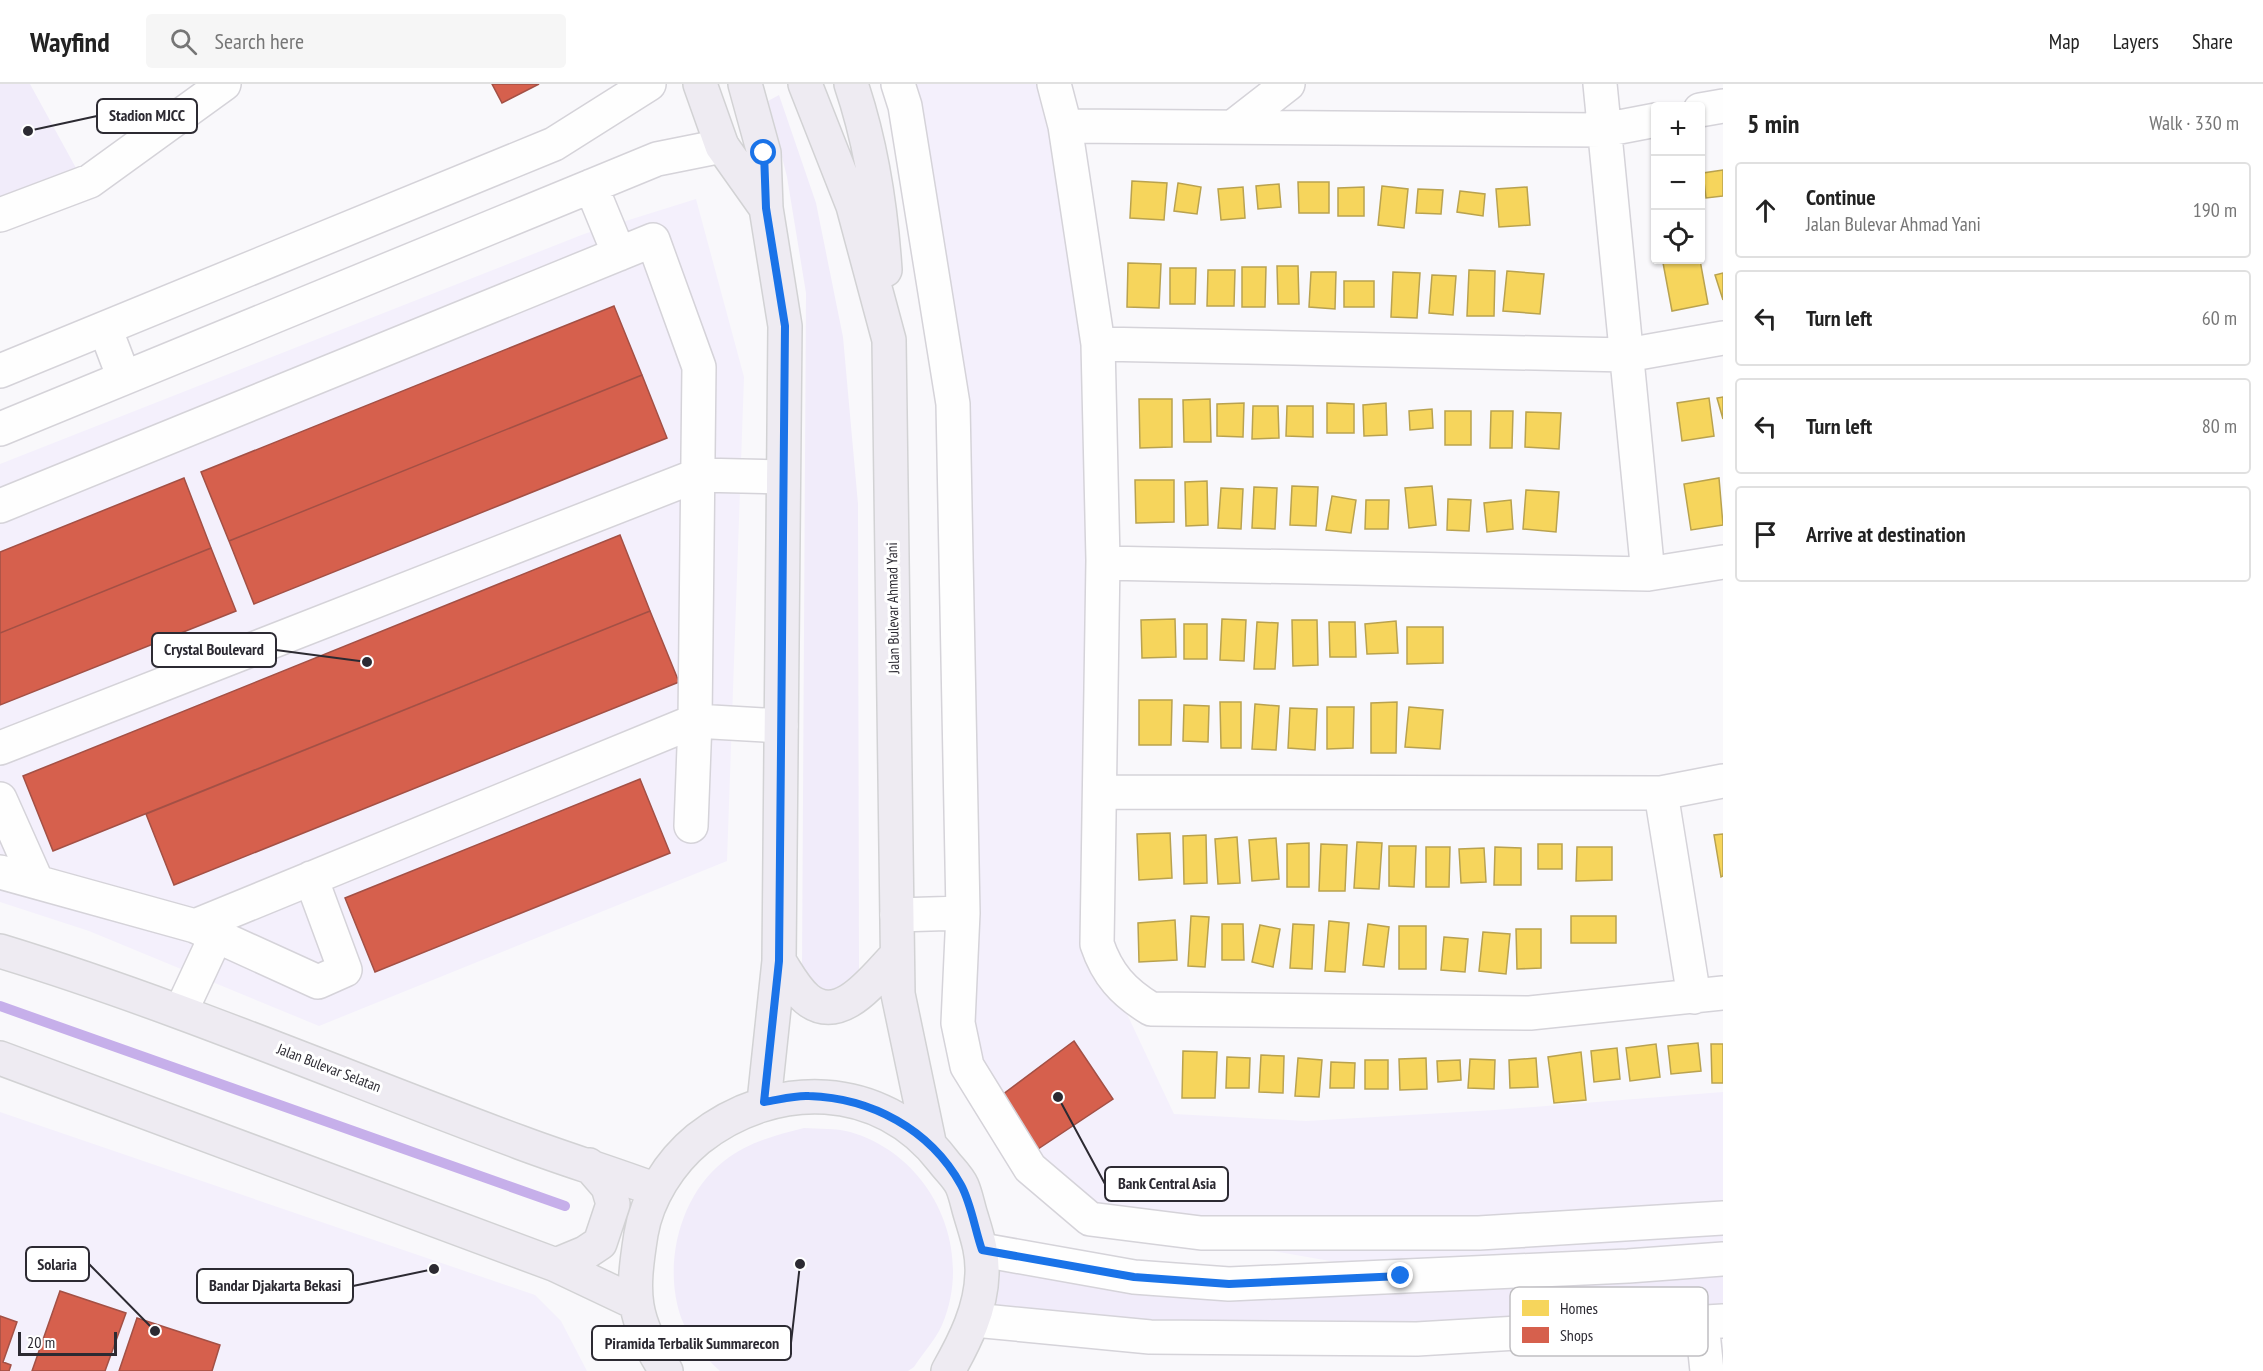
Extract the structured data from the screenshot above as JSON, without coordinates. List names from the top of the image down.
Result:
{
  "streets": {
    "main road": ["Jalan Bulevar Ahmad Yani", "Jalan Bulevar Selatan"]
  },
  "places": [
    "Stadion MJCC",
    "Crystal Boulevard",
    "Bank Central Asia",
    "Piramida Terbalik Summarecon",
    "Bandar Djakarta Bekasi",
    "Solaria"
  ],
  "legend": ["Homes", "Shops"],
  "scale_bar": "20 m",
  "page": {
    "header": "Wayfind",
    "search": "Search here",
    "nav": ["Map", "Layers", "Share"],
    "heading": ["5 min", "Walk · 330 m"],
    "map_buttons": ["+", "−"],
    "list": [
      ["Continue", "Jalan Bulevar Ahmad Yani", "190 m"],
      ["Turn left", "60 m"],
      ["Turn left", "80 m"],
      "Arrive at destination"
    ],
    "scale": "20 m"
  }
}
